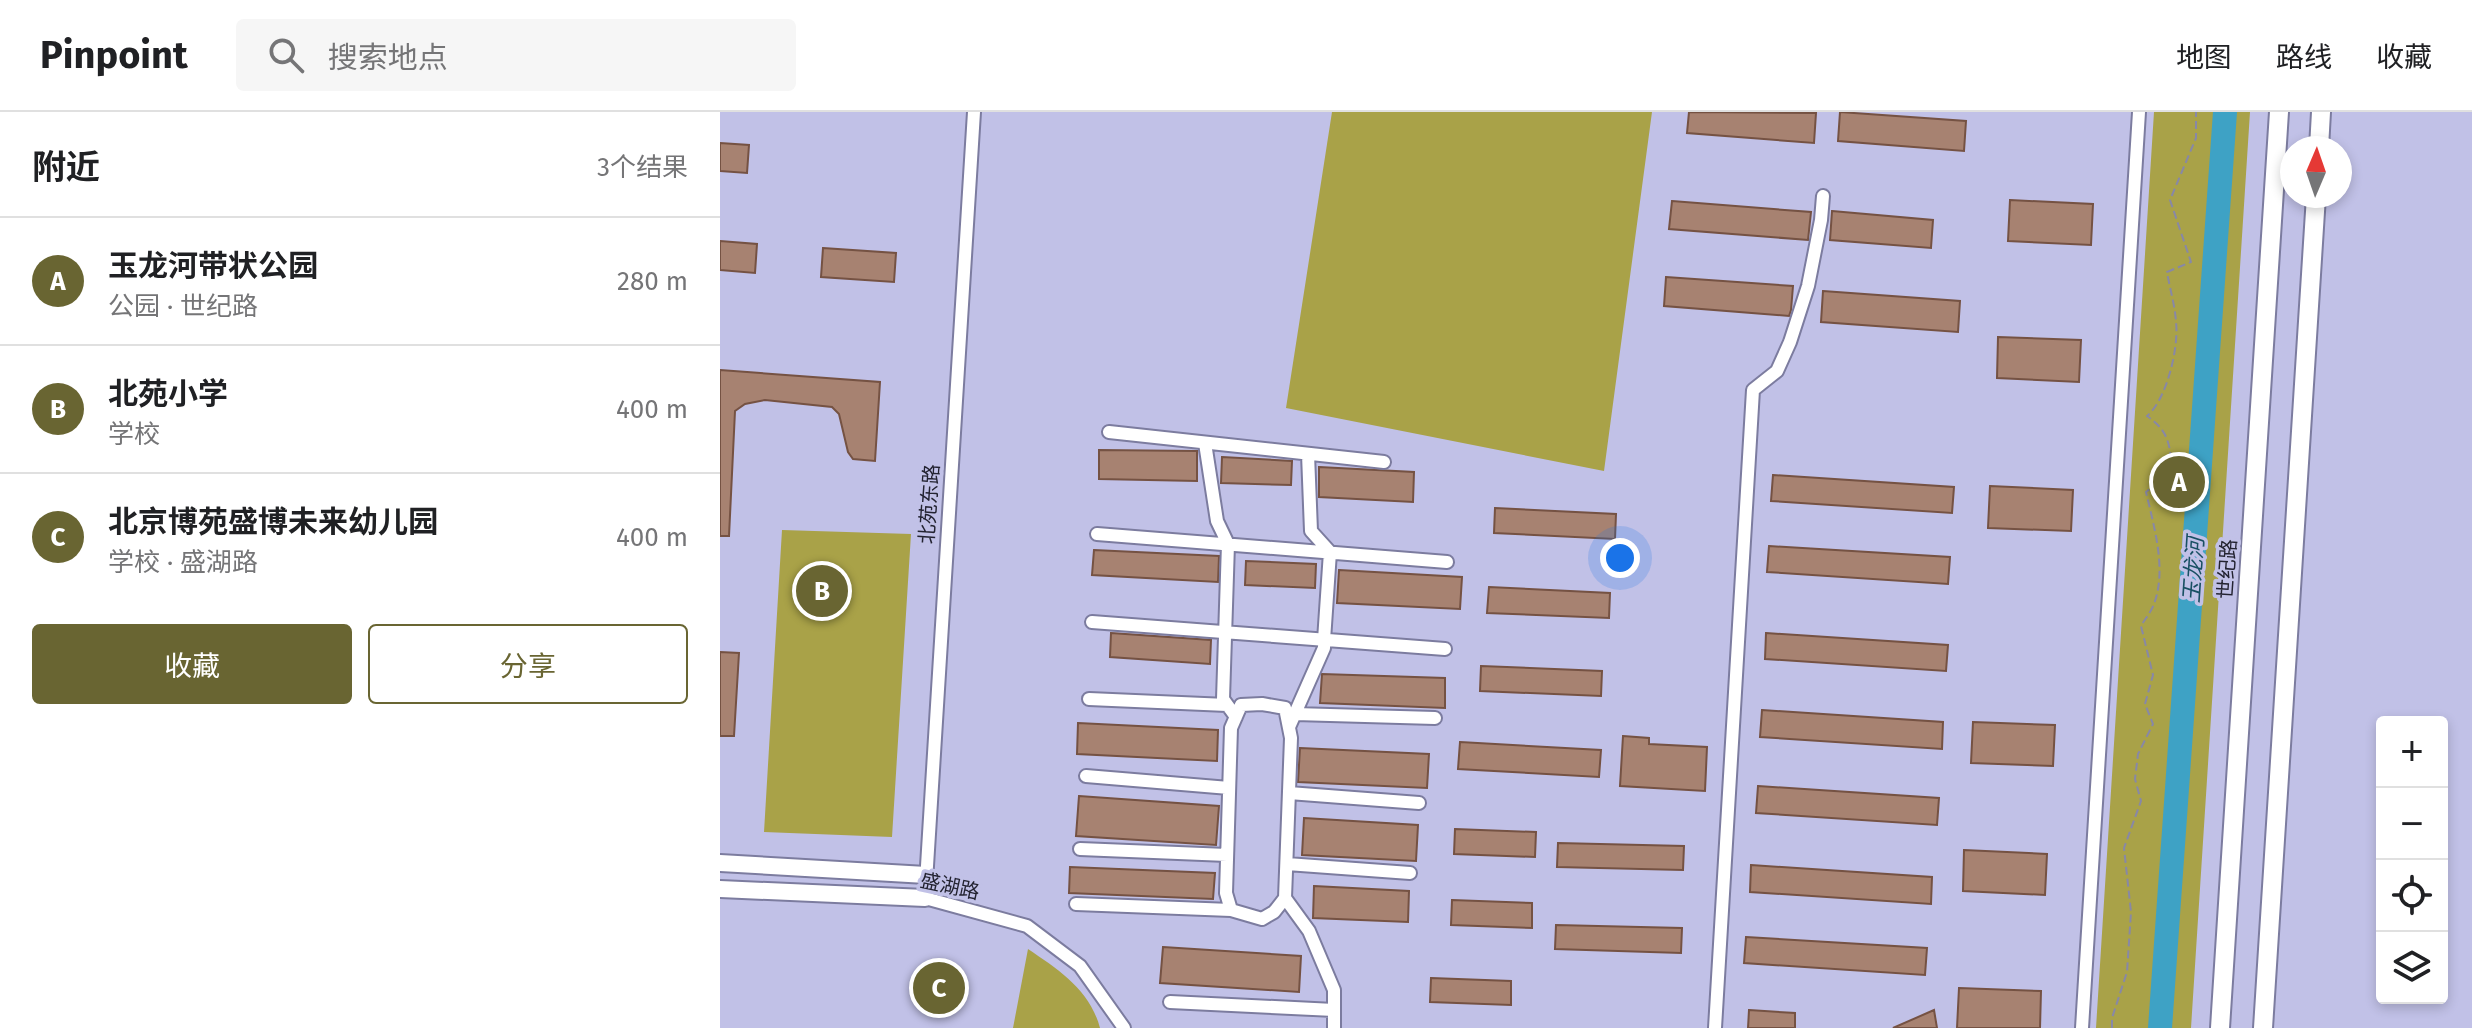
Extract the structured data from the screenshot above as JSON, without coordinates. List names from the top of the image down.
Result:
{
  "streets": {
    "main road": ["世纪路", "盛湖路"],
    "street": ["北苑东路"]
  },
  "crossings": [
    ["北苑东路", "盛湖路"]
  ],
  "water": ["玉龙河"],
  "north": "top",
  "page": {
    "header": "Pinpoint",
    "search": "搜索地点",
    "nav": ["地图", "路线", "收藏"],
    "heading": ["附近", "3个结果"],
    "list": [
      {
        "mark": "A",
        "name": "玉龙河带状公园",
        "note": "公园 · 世纪路",
        "value": "280 m"
      },
      {
        "mark": "B",
        "name": "北苑小学",
        "note": "学校",
        "value": "400 m"
      },
      {
        "mark": "C",
        "name": "北京博苑盛博未来幼儿园",
        "note": "学校 · 盛湖路",
        "value": "400 m"
      }
    ],
    "pins": ["A", "B", "C"],
    "buttons": ["收藏", "分享"],
    "map_buttons": ["+", "−"]
  }
}
